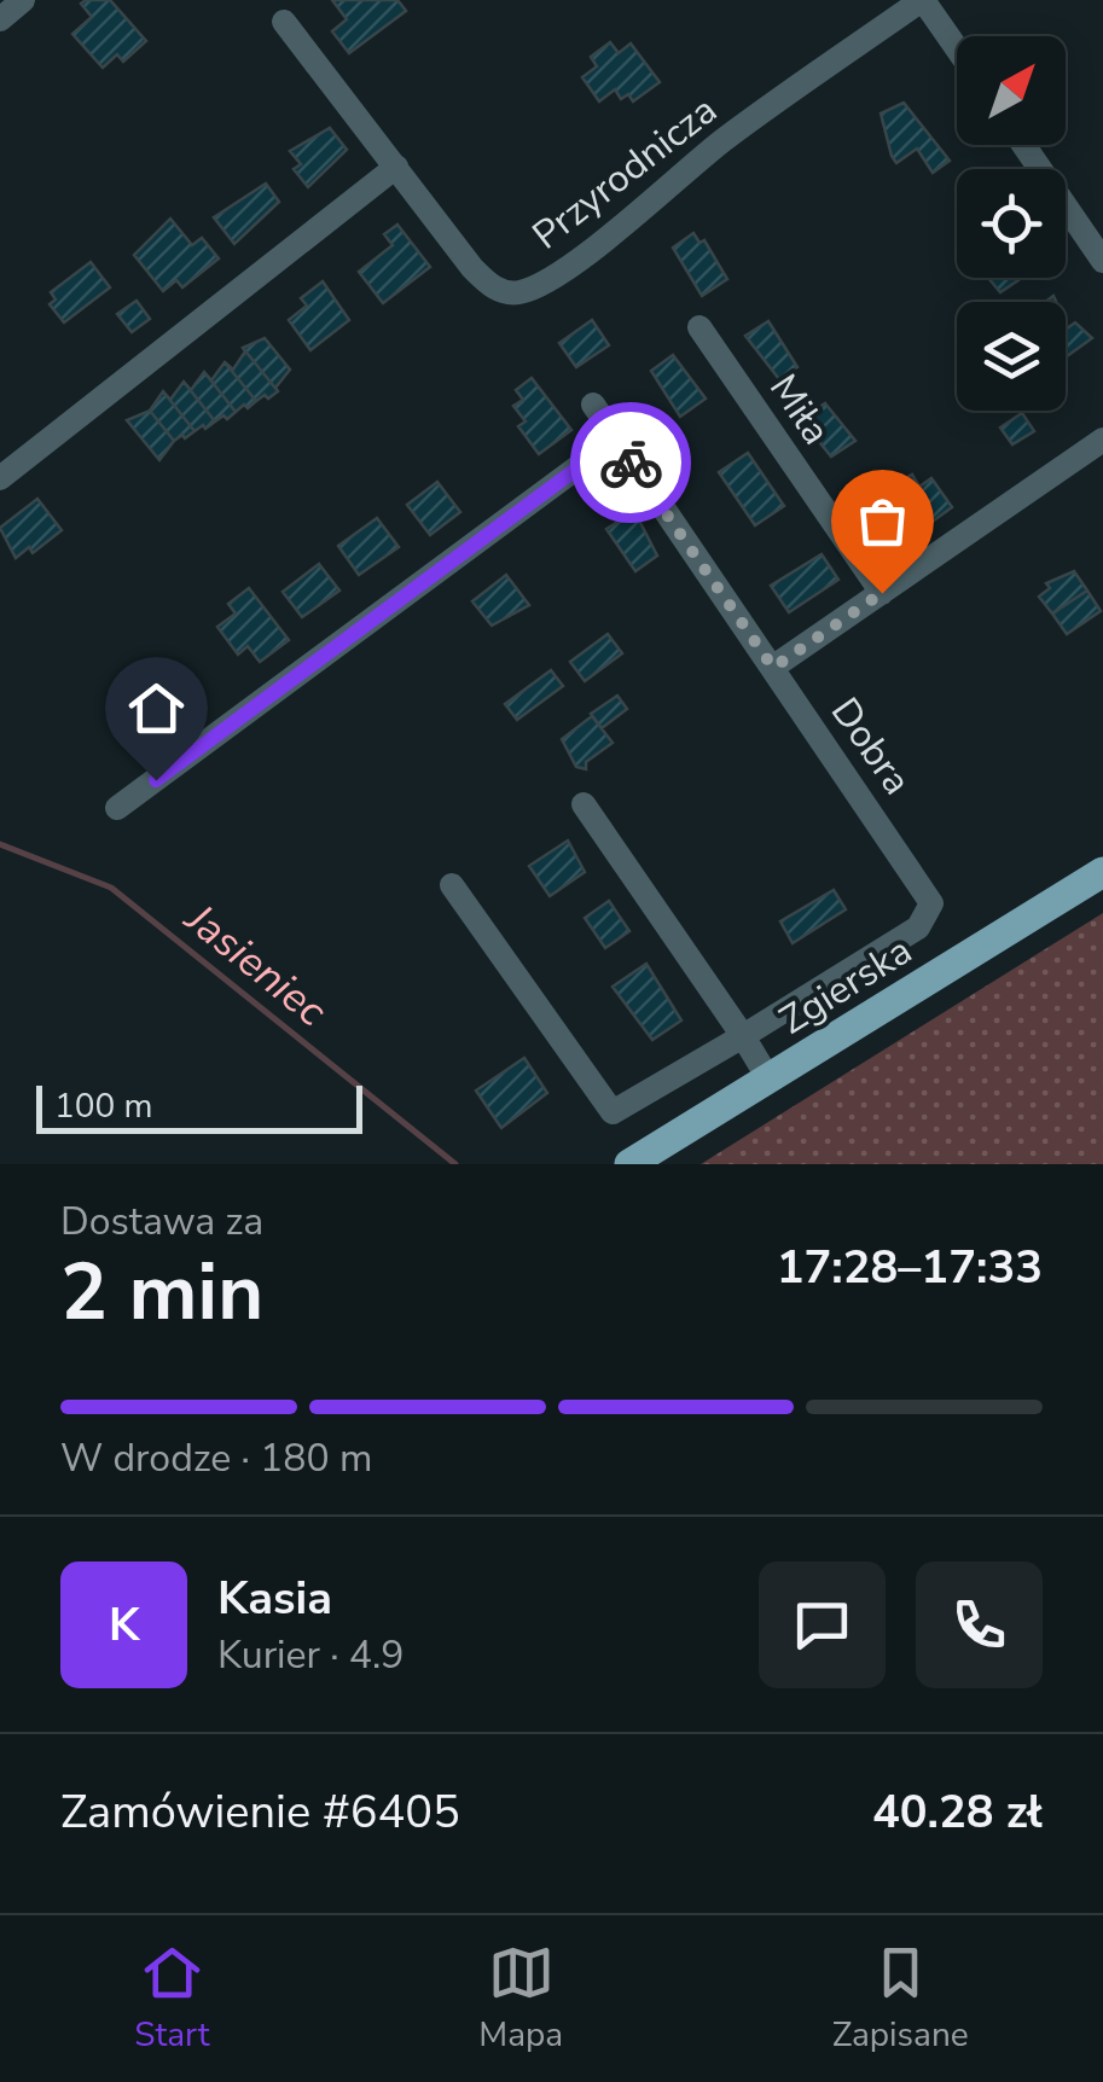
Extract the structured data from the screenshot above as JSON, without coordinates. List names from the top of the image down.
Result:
{
  "streets": {
    "main road": ["Zgierska"],
    "street": ["Przyrodnicza", "Miła", "Dobra"]
  },
  "water": ["Jasieniec"],
  "scale_bar": "100 m",
  "north": "top right",
  "page": {
    "scale": "100 m",
    "heading": ["2 min", "Dostawa za", "17:28–17:33"],
    "panel": [
      "Kasia",
      "Kurier · 4.9",
      "Zamówienie #6405",
      "40.28 zł"
    ],
    "bar": "W drodze · 180 m",
    "round": "K",
    "tabs": ["Start", "Mapa", "Zapisane"]
  }
}
